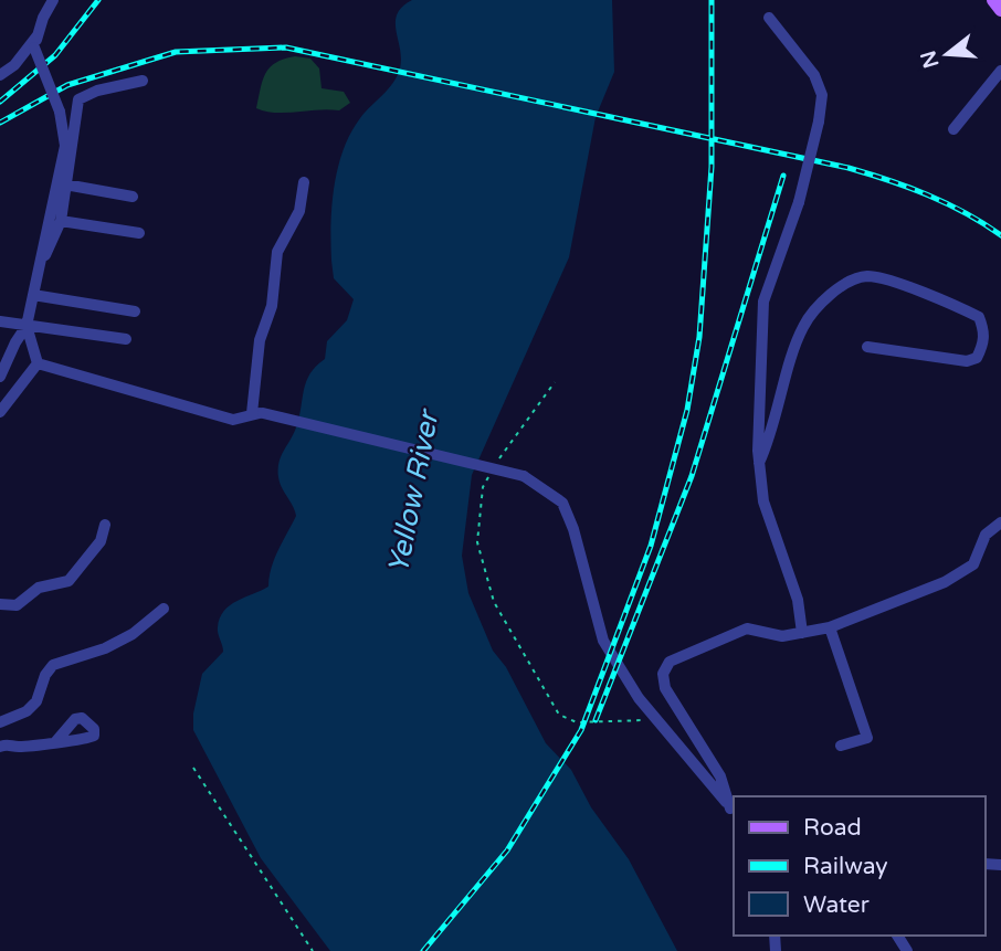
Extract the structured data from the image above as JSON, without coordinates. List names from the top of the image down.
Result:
{
  "water": ["Yellow River"],
  "legend": ["Road", "Railway", "Water"],
  "north": "left"
}
